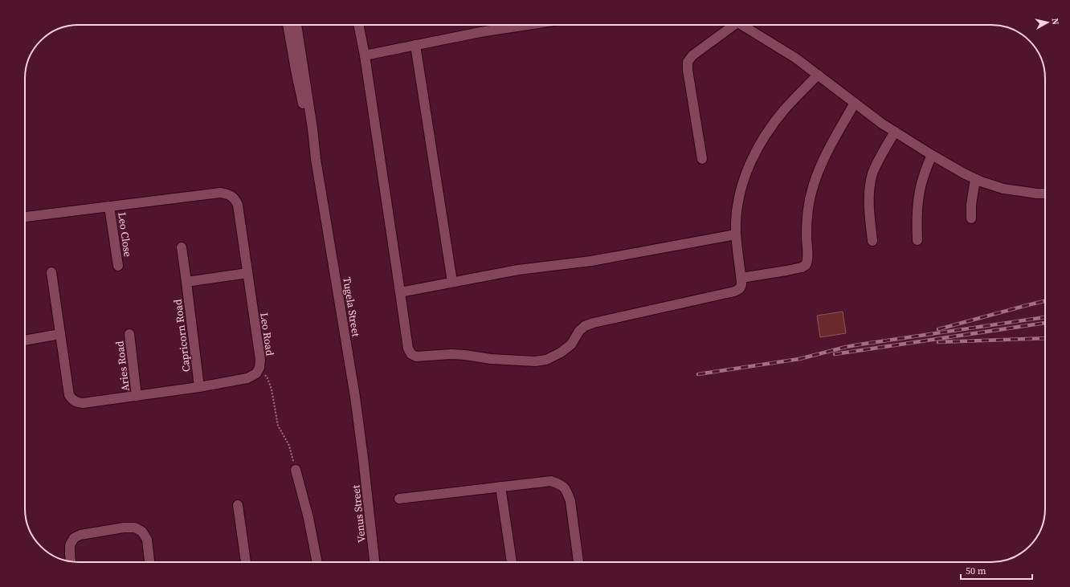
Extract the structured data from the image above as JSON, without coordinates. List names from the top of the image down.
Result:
{
  "streets": {
    "street": [
      "Leo Close",
      "Tugela Street",
      "Leo Road",
      "Capricorn Road",
      "Aries Road",
      "Venus Street"
    ]
  },
  "crossings": [
    ["Leo Close", "Leo Road"],
    ["Tugela Street", "Venus Street"],
    ["Leo Road", "Capricorn Road"],
    ["Leo Road", "Aries Road"]
  ],
  "scale_bar": "50 m",
  "north": "right"
}
